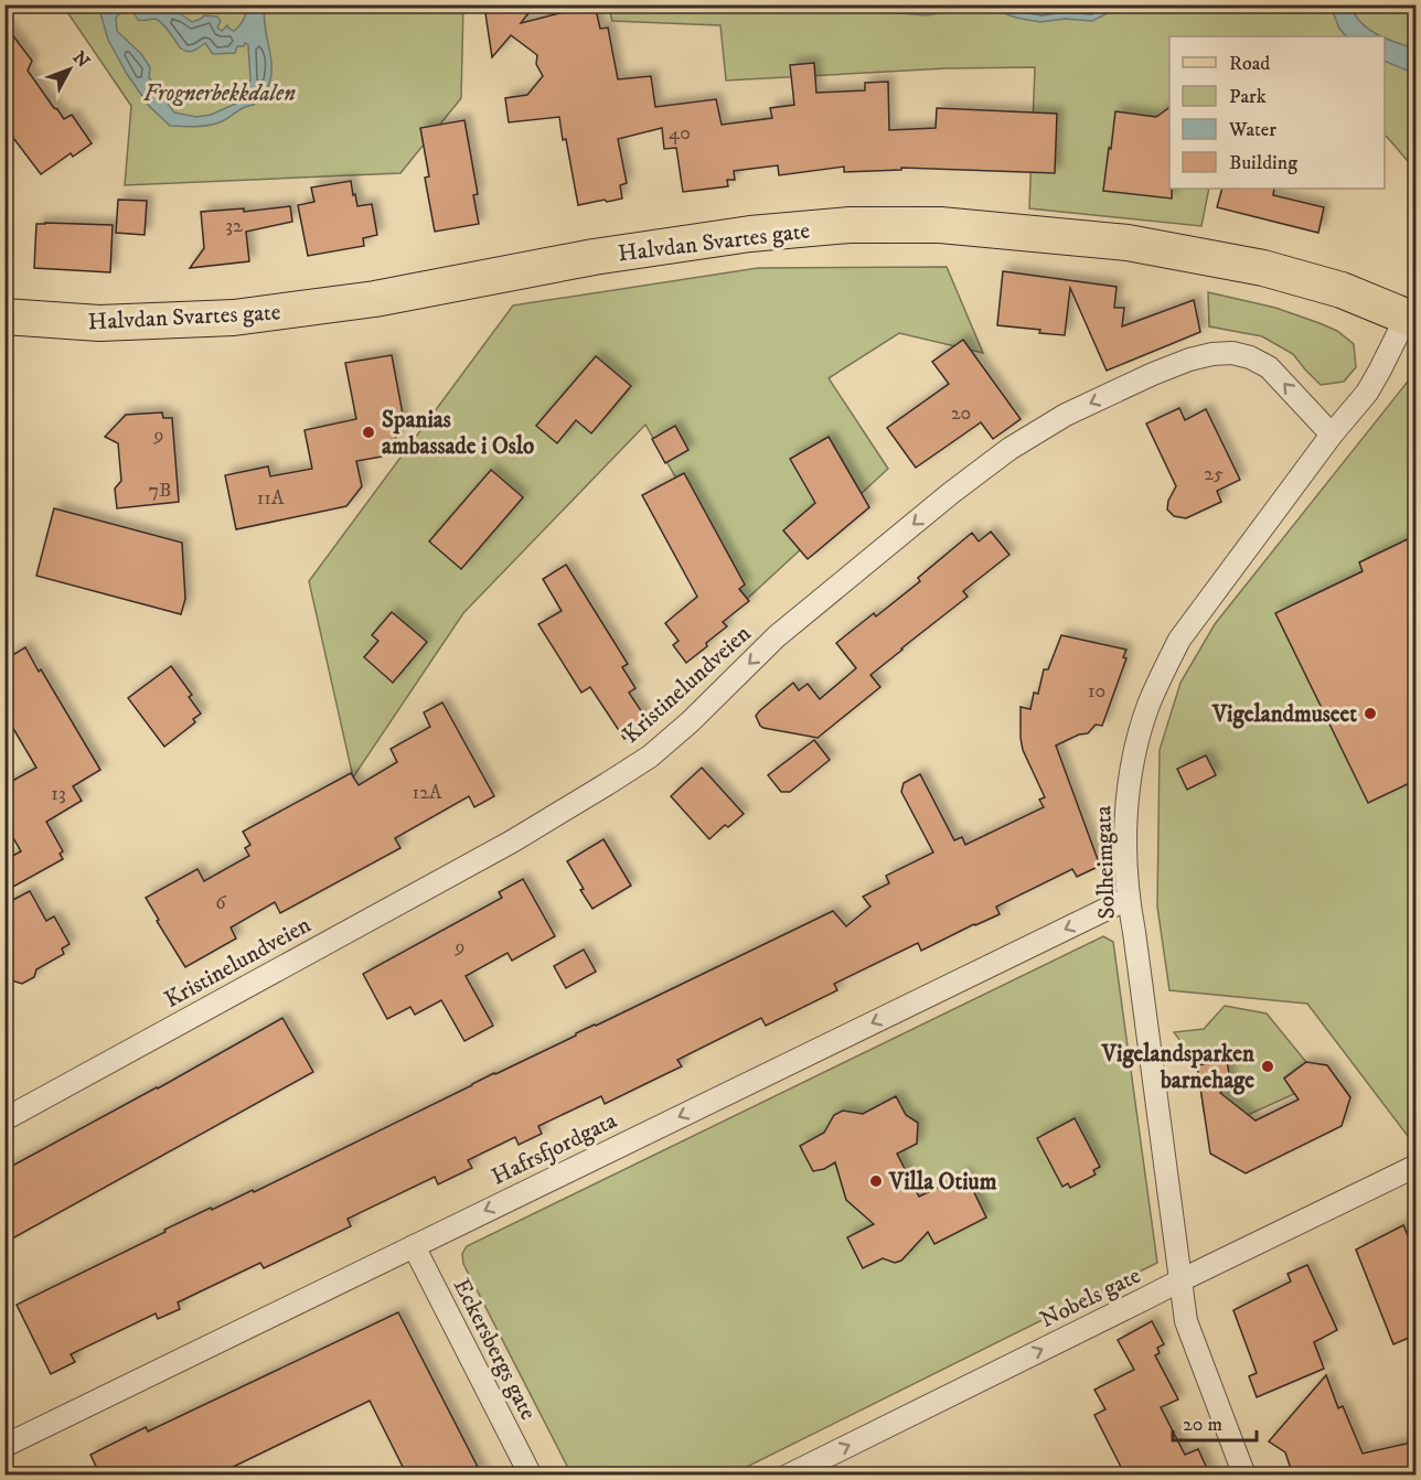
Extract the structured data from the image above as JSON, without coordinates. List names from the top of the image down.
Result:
{
  "streets": {
    "main road": ["Halvdan Svartes gate"],
    "street": [
      "Kristinelundveien",
      "Solheimgata",
      "Hafrsfjordgata",
      "Nobels gate",
      "Eckersbergs gate"
    ]
  },
  "crossings": [
    ["Halvdan Svartes gate", "Solheimgata"],
    ["Kristinelundveien", "Solheimgata"],
    ["Solheimgata", "Hafrsfjordgata"],
    ["Solheimgata", "Nobels gate"],
    ["Hafrsfjordgata", "Eckersbergs gate"]
  ],
  "one_way": ["Kristinelundveien", "Hafrsfjordgata", "Nobels gate"],
  "parks": ["Frognerbekkdalen"],
  "places": [
    "Spanias ambassade i Oslo",
    "Vigelandmuseet",
    "Vigelandsparken barnehage",
    "Villa Otium"
  ],
  "house_numbers": [
    "40",
    "32",
    "20",
    "9",
    "25",
    "7B",
    "11A",
    "10",
    "12A",
    "13",
    "6",
    "9"
  ],
  "legend": [
    "Road",
    "Park",
    "Water",
    "Building"
  ],
  "scale_bar": "20 m",
  "north": "top right"
}
